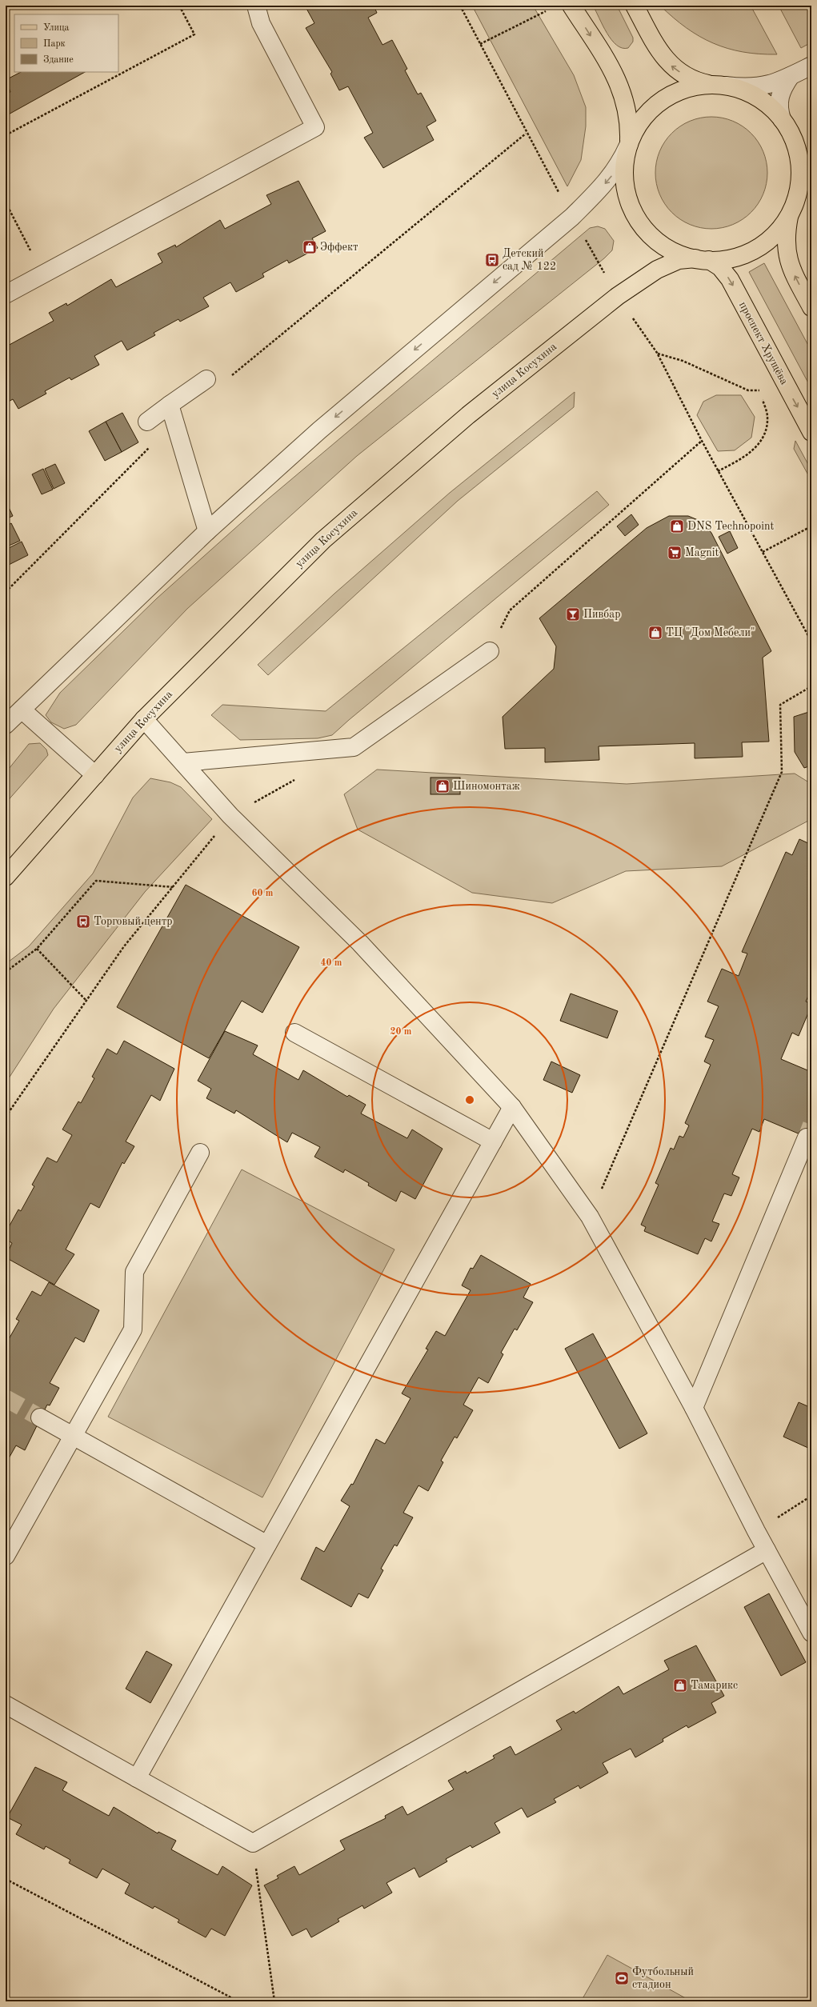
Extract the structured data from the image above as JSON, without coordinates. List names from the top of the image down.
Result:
{
  "streets": {
    "main road": ["проспект Хрущёва", "улица Косухина"]
  },
  "crossings": [
    ["проспект Хрущёва", "улица Косухина"]
  ],
  "places": {
    "shop": [
      "Эффект",
      "DNS Technopoint",
      "ТЦ \"Дом Мебели\"",
      "Шиномонтаж",
      "Тамарикс"
    ],
    "bus stop": ["Детский сад № 122", "Торговый центр"],
    "supermarket": ["Magnit"],
    "bar": ["Пивбар"],
    "sports": ["Футбольный стадион"]
  },
  "legend": ["Улица", "Парк", "Здание"],
  "rings": ["60 m", "40 m", "20 m"]
}
